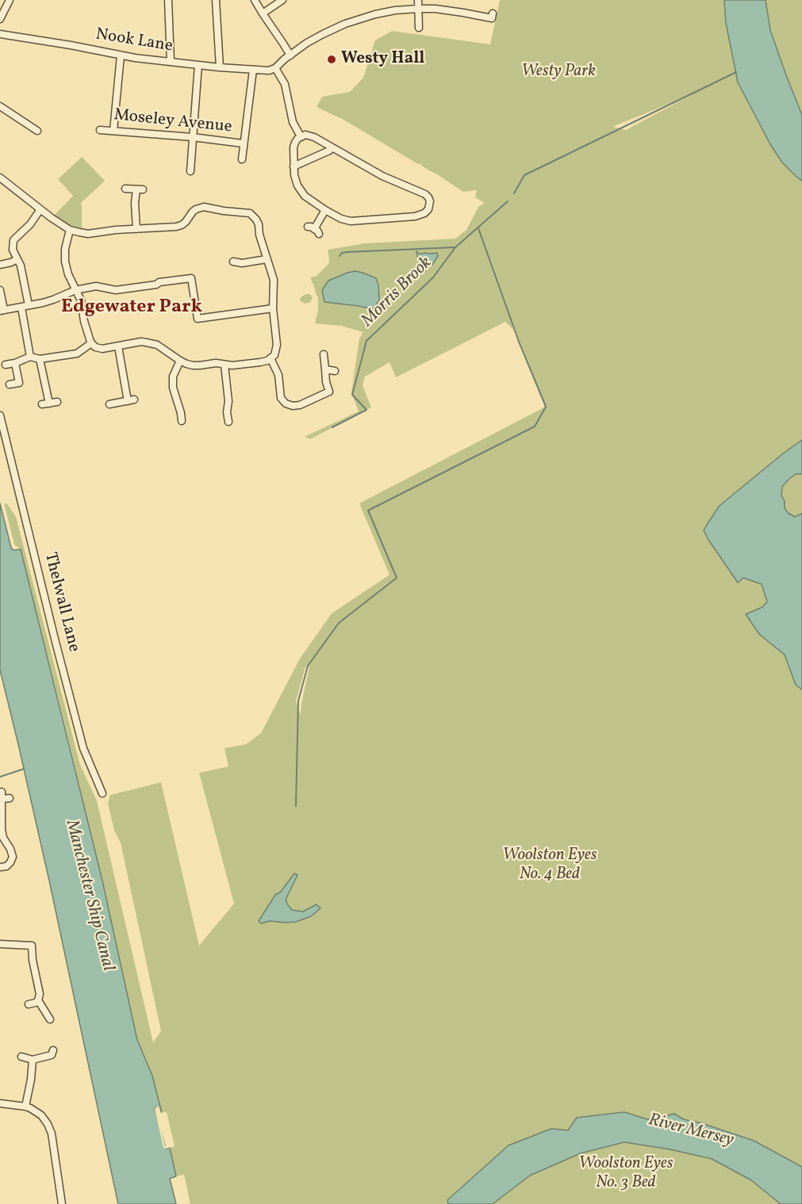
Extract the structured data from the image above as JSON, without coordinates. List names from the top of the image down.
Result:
{
  "streets": {
    "street": ["Nook Lane", "Moseley Avenue", "Thelwall Lane"]
  },
  "districts": ["Edgewater Park"],
  "water": ["Morris Brook", "Manchester Ship Canal", "River Mersey"],
  "parks": ["Westy Park", "Woolston Eyes No. 4 Bed", "Woolston Eyes No. 3 Bed"],
  "places": ["Westy Hall"]
}
